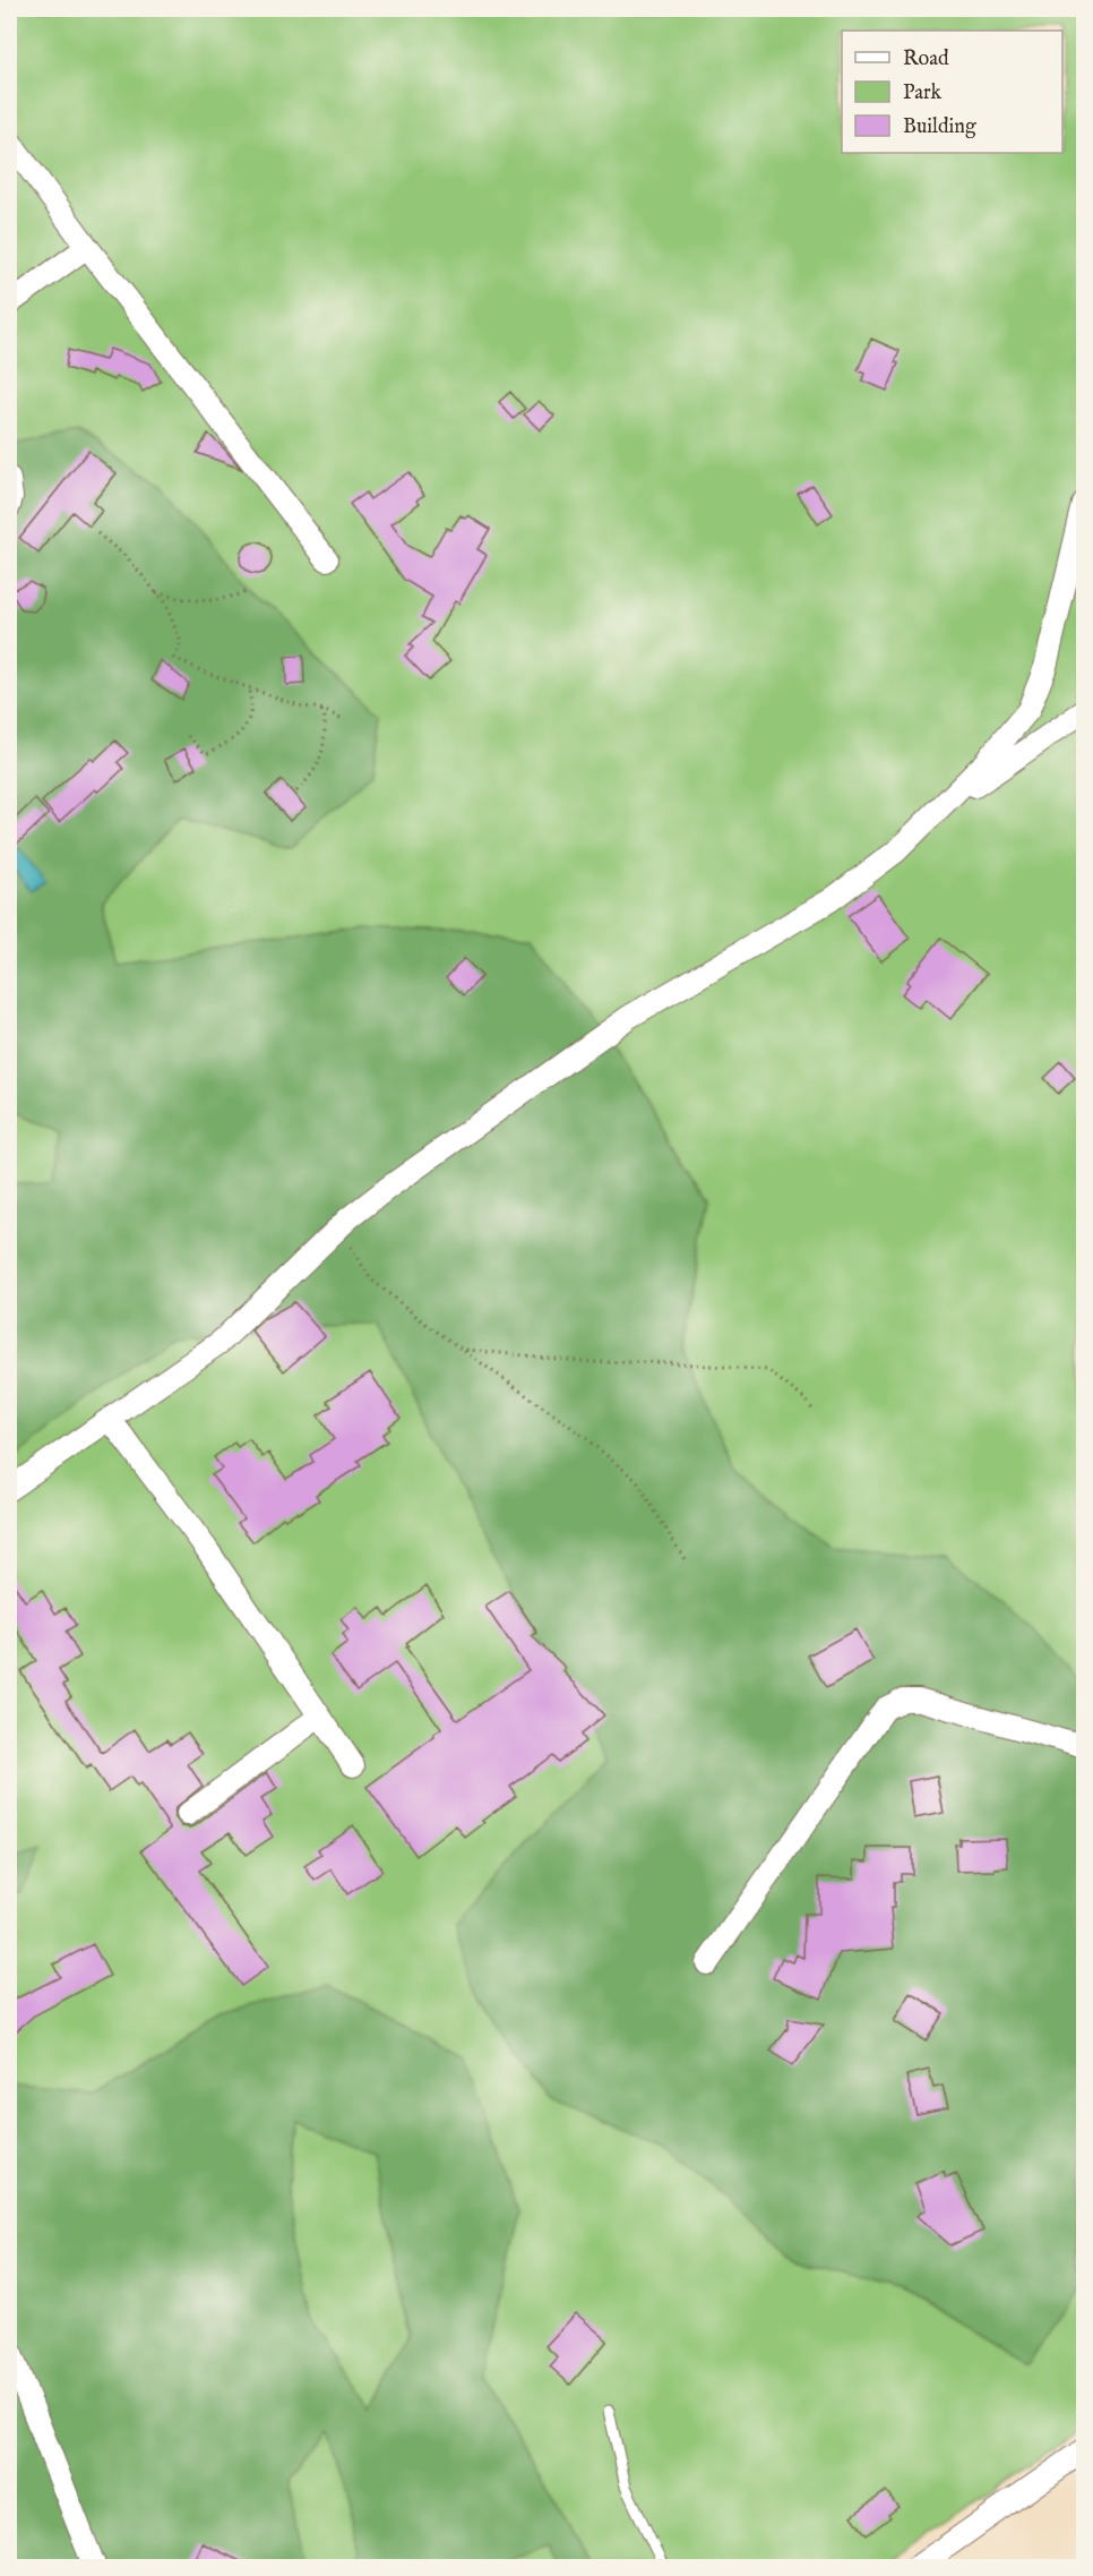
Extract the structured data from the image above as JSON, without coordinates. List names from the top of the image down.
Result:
{
  "legend": ["Road", "Park", "Building"]
}
